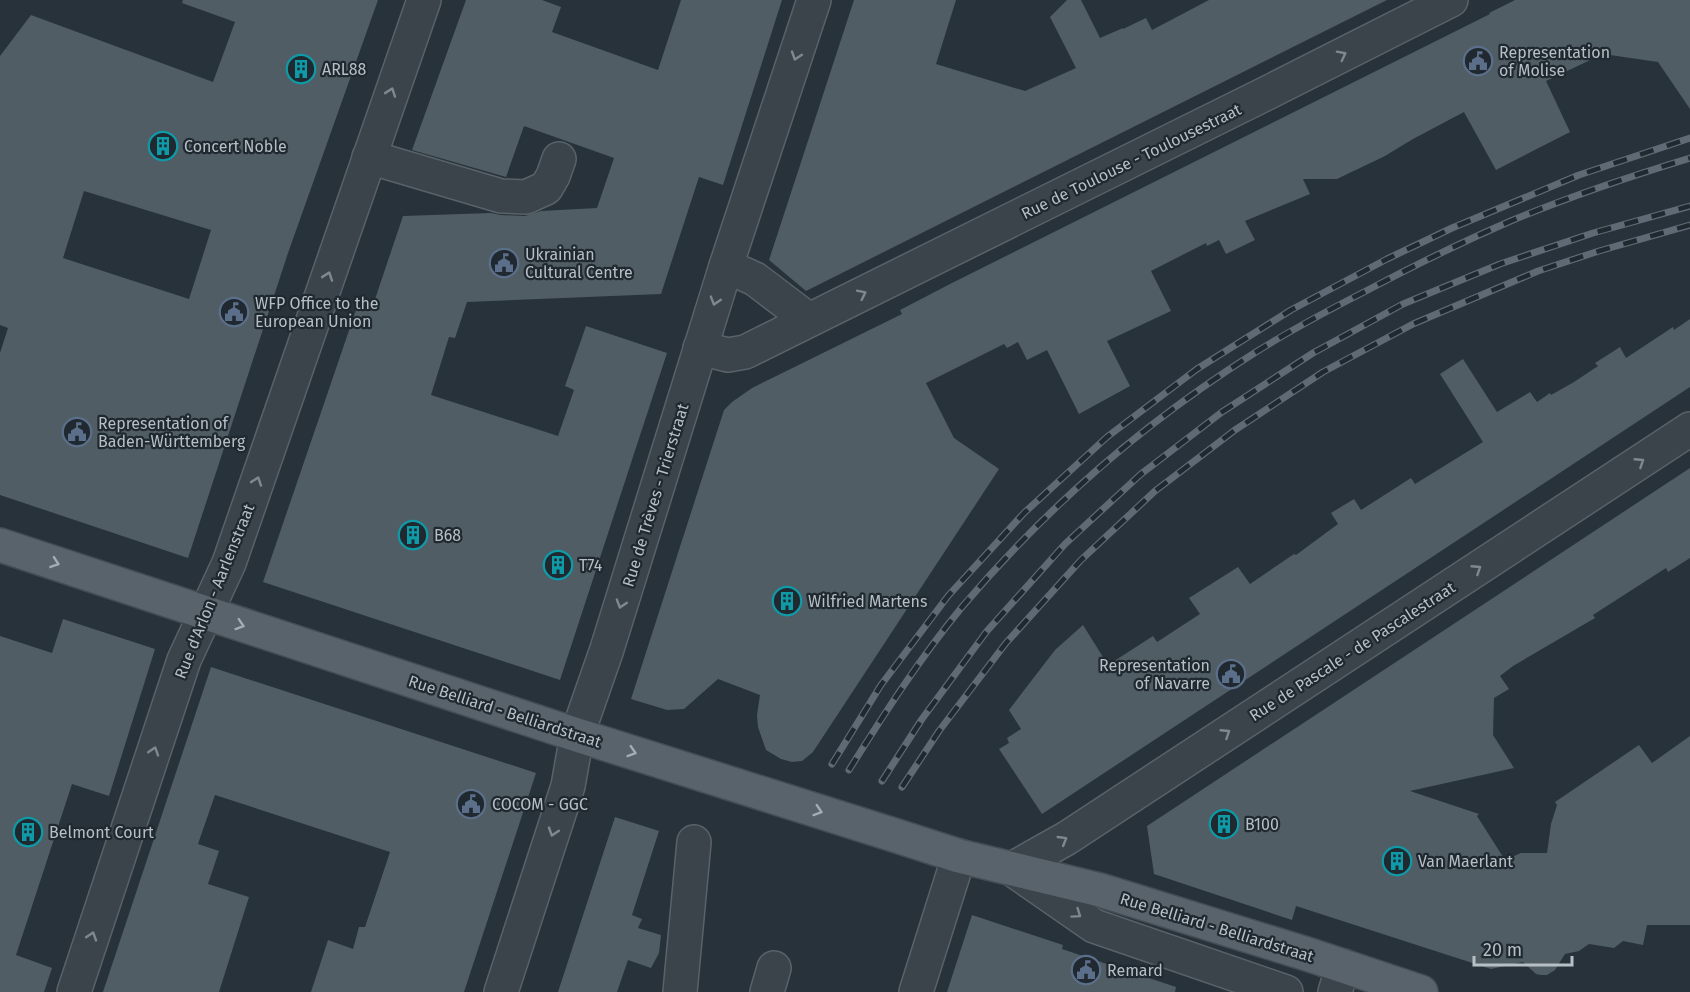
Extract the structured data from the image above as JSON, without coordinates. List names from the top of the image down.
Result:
{
  "streets": {
    "main road": ["Rue Belliard - Belliardstraat"],
    "street": [
      "Rue de Toulouse - Toulousestraat",
      "Rue de Trèves - Trierstraat",
      "Rue d'Arlon - Aarlenstraat",
      "Rue de Pascale - de Pascalestraat"
    ]
  },
  "crossings": [
    ["Rue de Toulouse - Toulousestraat", "Rue de Trèves - Trierstraat"],
    ["Rue de Trèves - Trierstraat", "Rue Belliard - Belliardstraat"],
    ["Rue d'Arlon - Aarlenstraat", "Rue Belliard - Belliardstraat"],
    ["Rue de Pascale - de Pascalestraat", "Rue Belliard - Belliardstraat"]
  ],
  "one_way": [
    "Rue de Toulouse - Toulousestraat",
    "Rue de Trèves - Trierstraat",
    "Rue d'Arlon - Aarlenstraat",
    "Rue de Pascale - de Pascalestraat",
    "Rue Belliard - Belliardstraat"
  ],
  "places": {
    "public building": [
      "Representation of Molise",
      "Ukrainian Cultural Centre",
      "WFP Office to the European Union",
      "Representation of Baden-Württemberg",
      "Representation of Navarre",
      "COCOM - GGC",
      "Remard"
    ],
    "building": [
      "ARL88",
      "Concert Noble",
      "B68",
      "T74",
      "Wilfried Martens",
      "B100",
      "Belmont Court",
      "Van Maerlant"
    ]
  },
  "scale_bar": "20 m"
}
